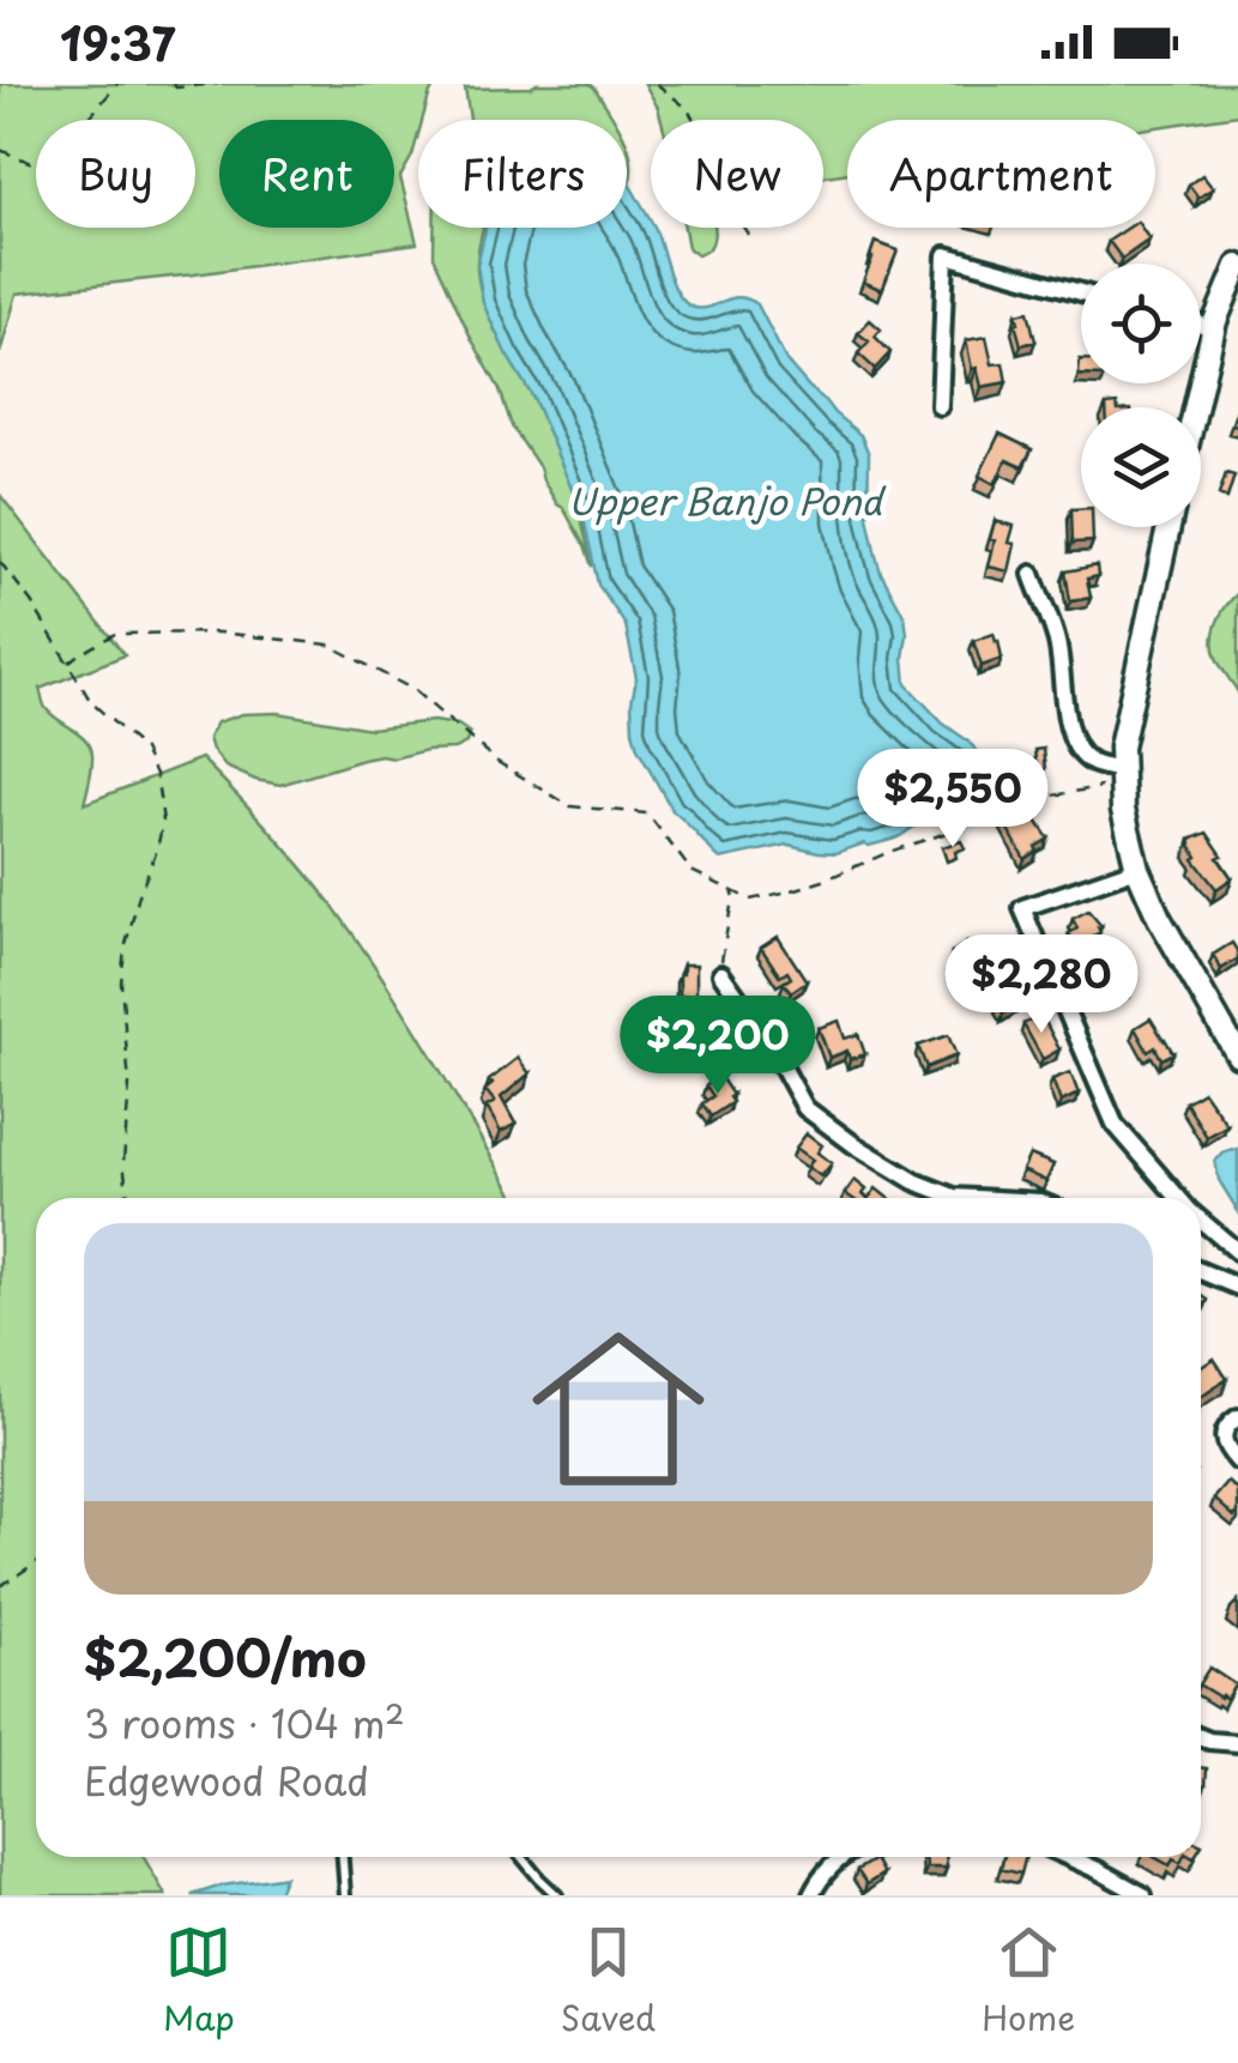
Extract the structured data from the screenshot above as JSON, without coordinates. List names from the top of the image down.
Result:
{
  "water": ["Upper Banjo Pond"],
  "page": {
    "status": "19:37",
    "chip": [
      "Buy",
      "Rent",
      "Filters",
      "New",
      "Apartment"
    ],
    "price": ["$2,550", "$2,280", "$2,200"],
    "list": [
      {
        "name": "$2,200/mo",
        "note": "3 rooms · 104 m² · Edgewood Road"
      }
    ],
    "tabs": ["Map", "Saved", "Home"]
  }
}
